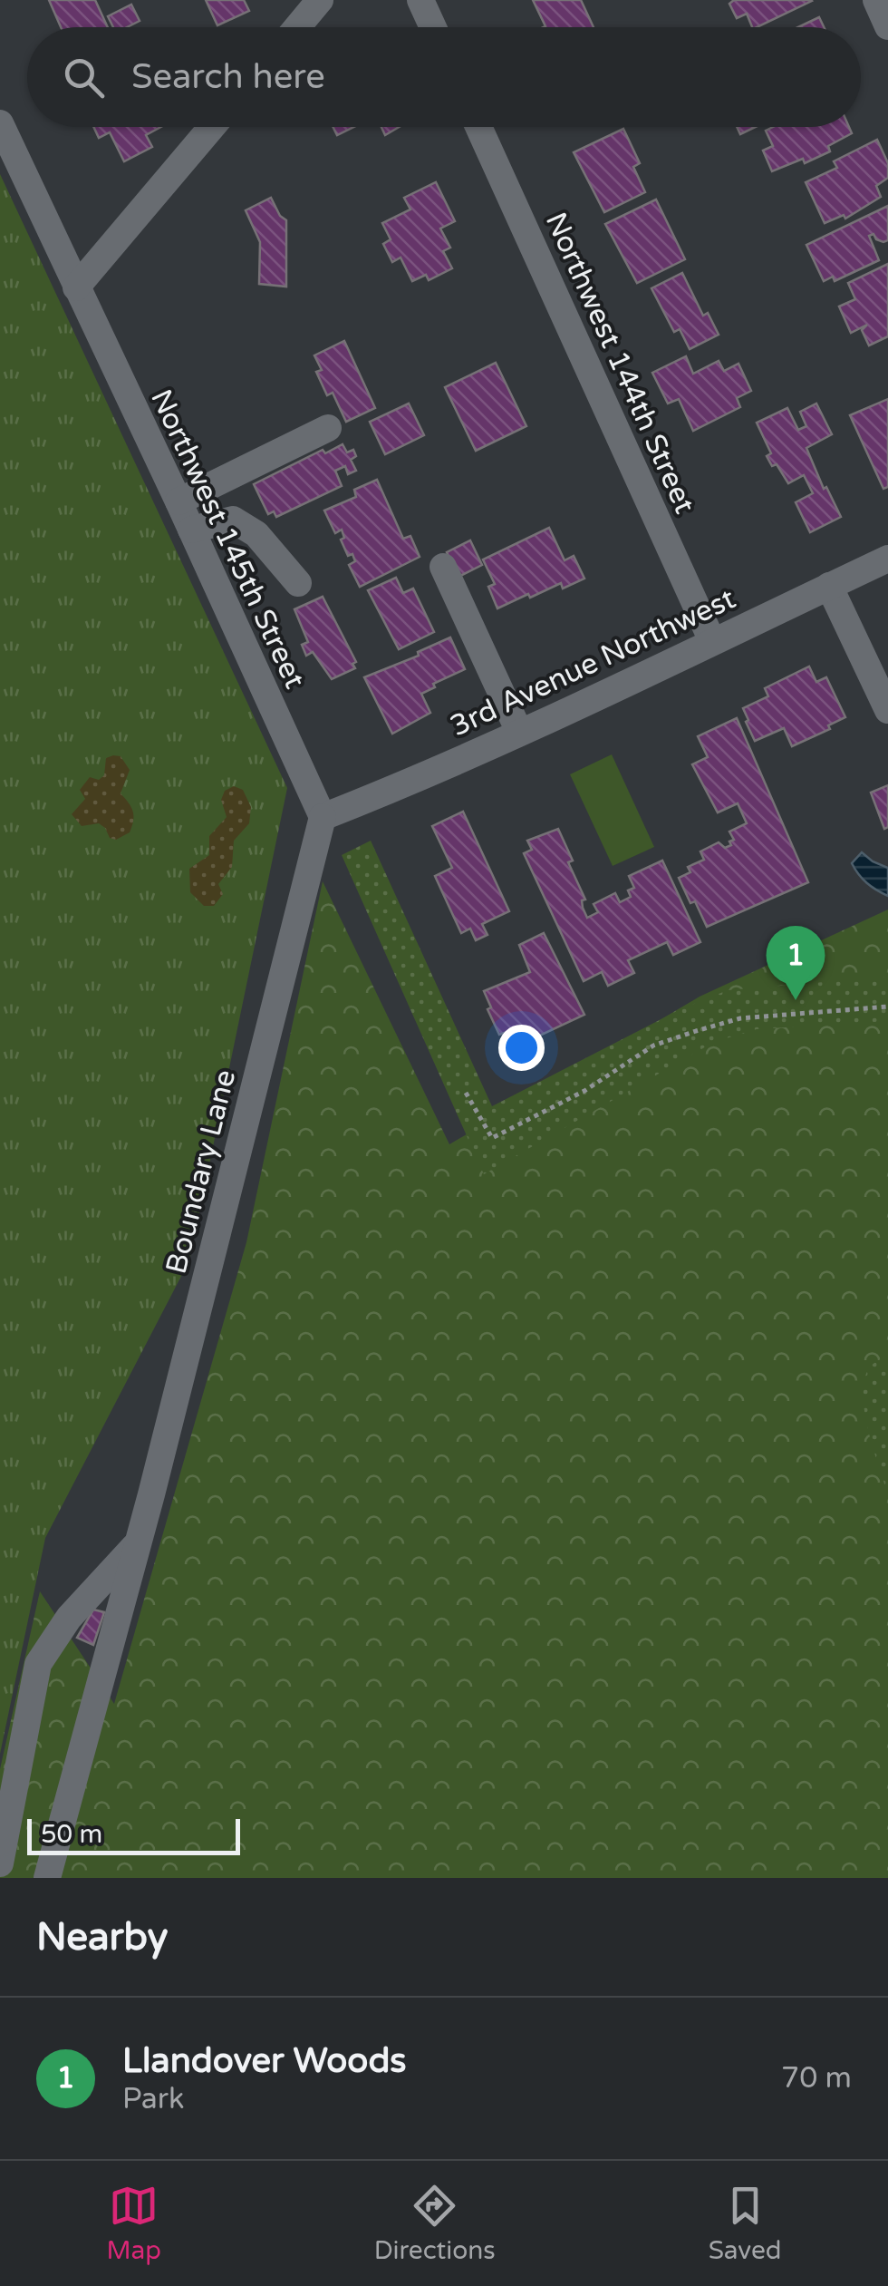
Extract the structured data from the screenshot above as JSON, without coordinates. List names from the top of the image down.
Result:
{
  "streets": {
    "street": [
      "Northwest 144th Street",
      "Northwest 145th Street",
      "3rd Avenue Northwest",
      "Boundary Lane"
    ]
  },
  "crossings": [
    ["Northwest 144th Street", "3rd Avenue Northwest"],
    ["Northwest 145th Street", "3rd Avenue Northwest"],
    ["Northwest 145th Street", "Boundary Lane"],
    ["3rd Avenue Northwest", "Boundary Lane"]
  ],
  "scale_bar": "50 m",
  "page": {
    "search": "Search here",
    "pins": "1",
    "scale": "50 m",
    "heading": "Nearby",
    "list": [
      {
        "mark": "1",
        "name": "Llandover Woods",
        "note": "Park",
        "value": "70 m"
      }
    ],
    "nav": ["Map", "Directions", "Saved"]
  }
}
